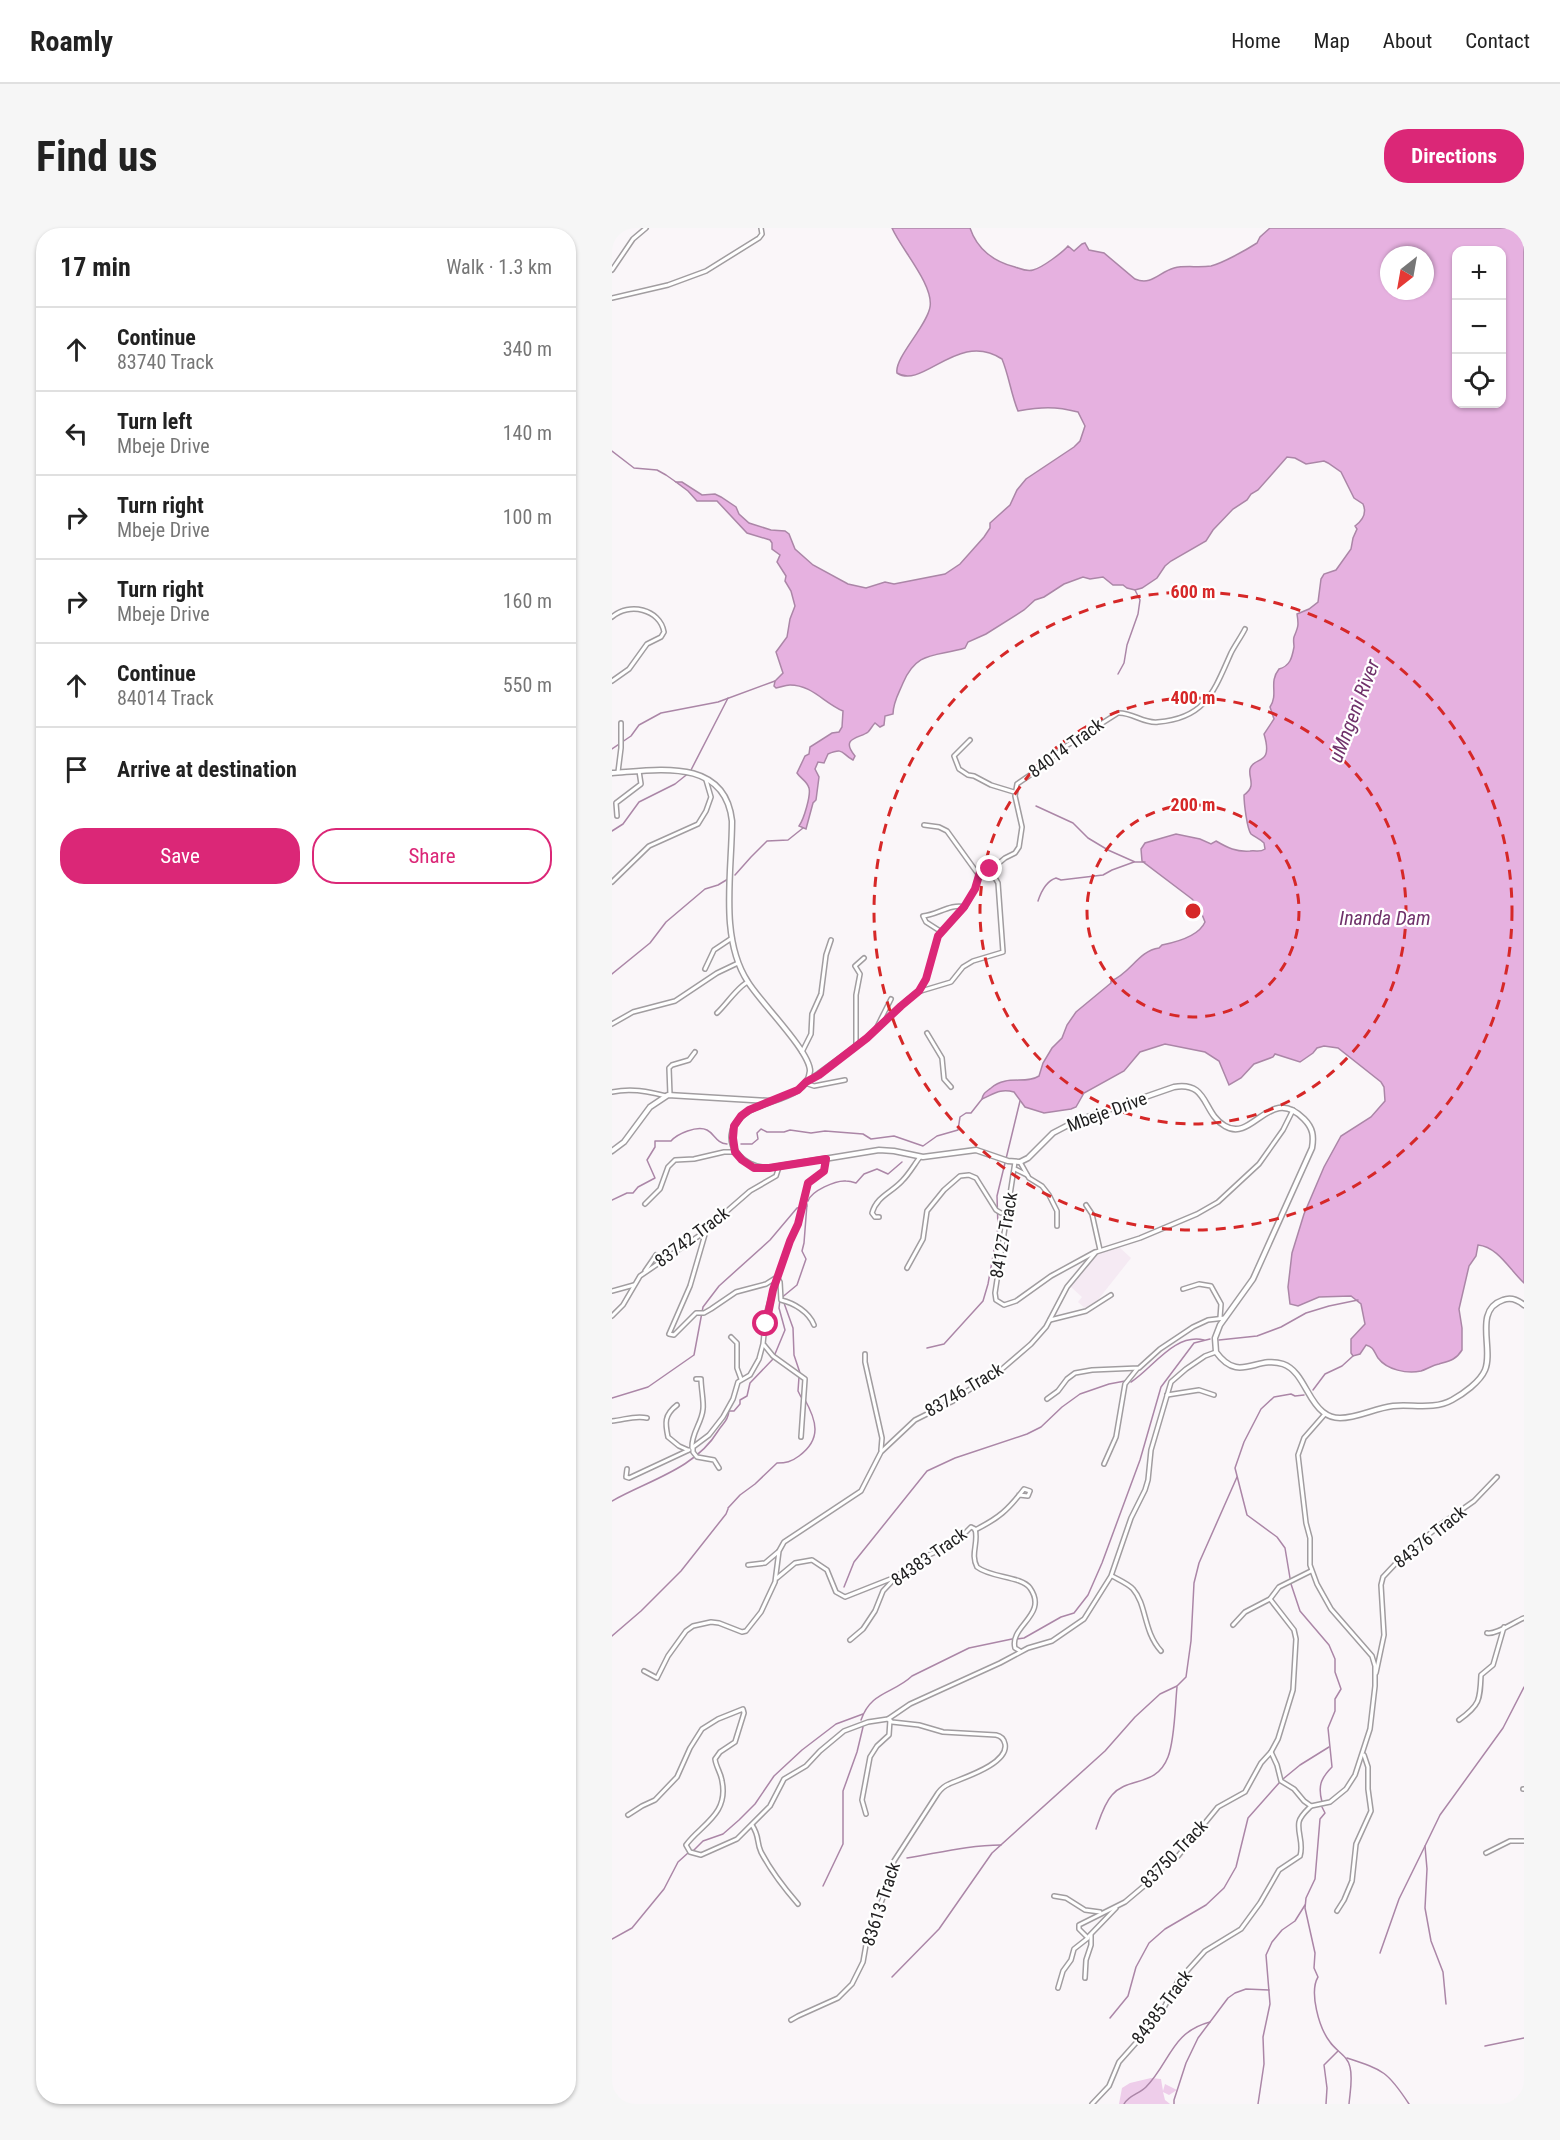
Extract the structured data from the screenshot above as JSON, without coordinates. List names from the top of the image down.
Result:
{
  "streets": {
    "street": [
      "84014 Track",
      "Mbeje Drive",
      "84127 Track",
      "83742 Track",
      "83746 Track",
      "84376 Track",
      "84383 Track",
      "83750 Track",
      "83613 Track",
      "84385 Track"
    ]
  },
  "crossings": [
    ["Mbeje Drive", "84127 Track"],
    ["84127 Track", "83746 Track"]
  ],
  "water": ["uMngeni River", "Inanda Dam"],
  "north": "bottom left",
  "page": {
    "header": "Roamly",
    "nav": [
      "Home",
      "Map",
      "About",
      "Contact"
    ],
    "buttons": [
      "Directions",
      ["Save", "Share"]
    ],
    "title": "Find us",
    "heading": ["17 min", "Walk · 1.3 km"],
    "map_buttons": ["+", "−"],
    "list": [
      ["Continue", "83740 Track", "340 m"],
      ["Turn left", "Mbeje Drive", "140 m"],
      ["Turn right", "Mbeje Drive", "100 m"],
      ["Turn right", "Mbeje Drive", "160 m"],
      ["Continue", "84014 Track", "550 m"],
      "Arrive at destination"
    ]
  },
  "rings": ["600 m", "400 m", "200 m"]
}
